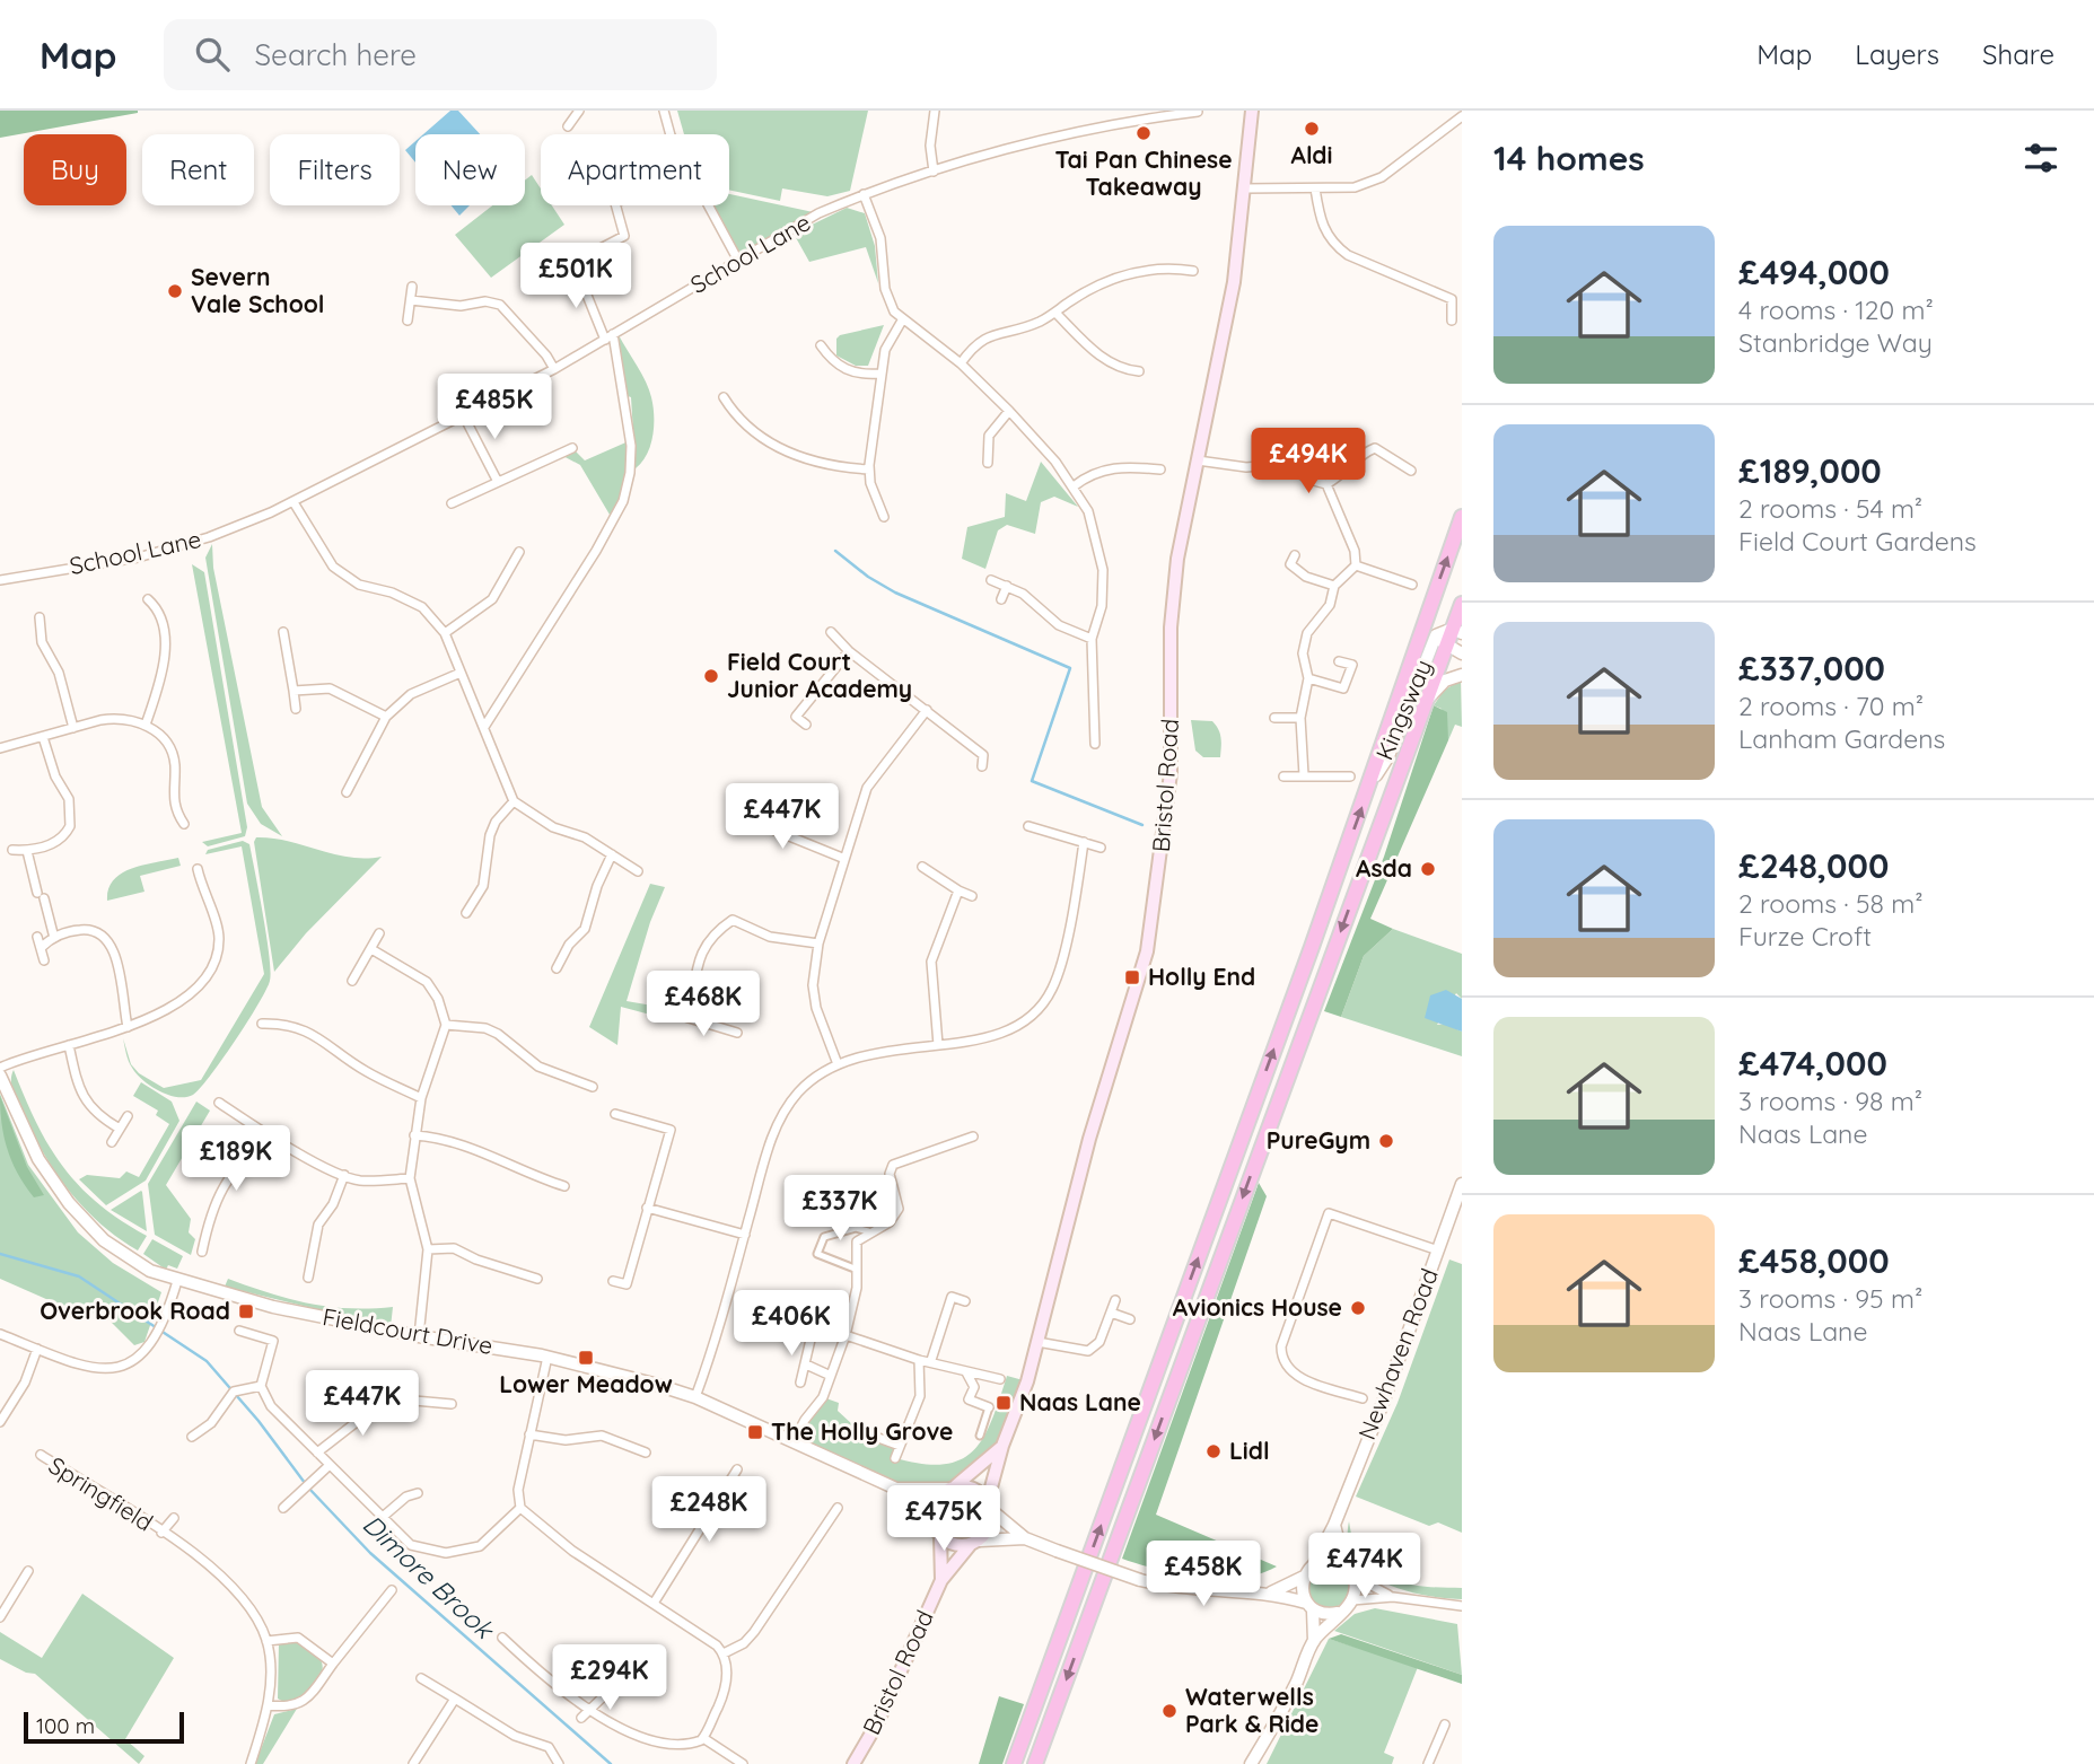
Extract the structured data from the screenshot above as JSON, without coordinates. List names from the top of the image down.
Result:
{
  "streets": {
    "main road": ["Bristol Road"],
    "street": [
      "School Lane",
      "Kingsway",
      "Fieldcourt Drive",
      "Newhaven Road",
      "Springfield"
    ]
  },
  "crossings": [
    ["Bristol Road", "Fieldcourt Drive"]
  ],
  "water": ["Dimore Brook"],
  "places": {
    "other": [
      "Aldi",
      "Tai Pan Chinese Takeaway",
      "Severn Vale School",
      "Field Court Junior Academy",
      "Asda",
      "PureGym",
      "Avionics House",
      "Lidl",
      "Waterwells Park & Ride"
    ],
    "transit": [
      "Holly End",
      "Overbrook Road",
      "Lower Meadow",
      "Naas Lane",
      "The Holly Grove"
    ]
  },
  "scale_bar": "100 m",
  "page": {
    "header": "Map",
    "search": "Search here",
    "nav": ["Map", "Layers", "Share"],
    "heading": "14 homes",
    "chip": [
      "Buy",
      "Rent",
      "Filters",
      "New",
      "Apartment"
    ],
    "list": [
      {
        "name": "£494,000",
        "note": "4 rooms · 120 m² · Stanbridge Way"
      },
      {
        "name": "£189,000",
        "note": "2 rooms · 54 m² · Field Court Gardens"
      },
      {
        "name": "£337,000",
        "note": "2 rooms · 70 m² · Lanham Gardens"
      },
      {
        "name": "£248,000",
        "note": "2 rooms · 58 m² · Furze Croft"
      },
      {
        "name": "£474,000",
        "note": "3 rooms · 98 m² · Naas Lane"
      },
      {
        "name": "£458,000",
        "note": "3 rooms · 95 m² · Naas Lane"
      }
    ],
    "price": [
      "£501K",
      "£485K",
      "£494K",
      "£447K",
      "£468K",
      "£189K",
      "£337K",
      "£406K",
      "£447K",
      "£248K",
      "£475K",
      "£474K",
      "£458K",
      "£294K"
    ],
    "scale": "100 m"
  }
}
